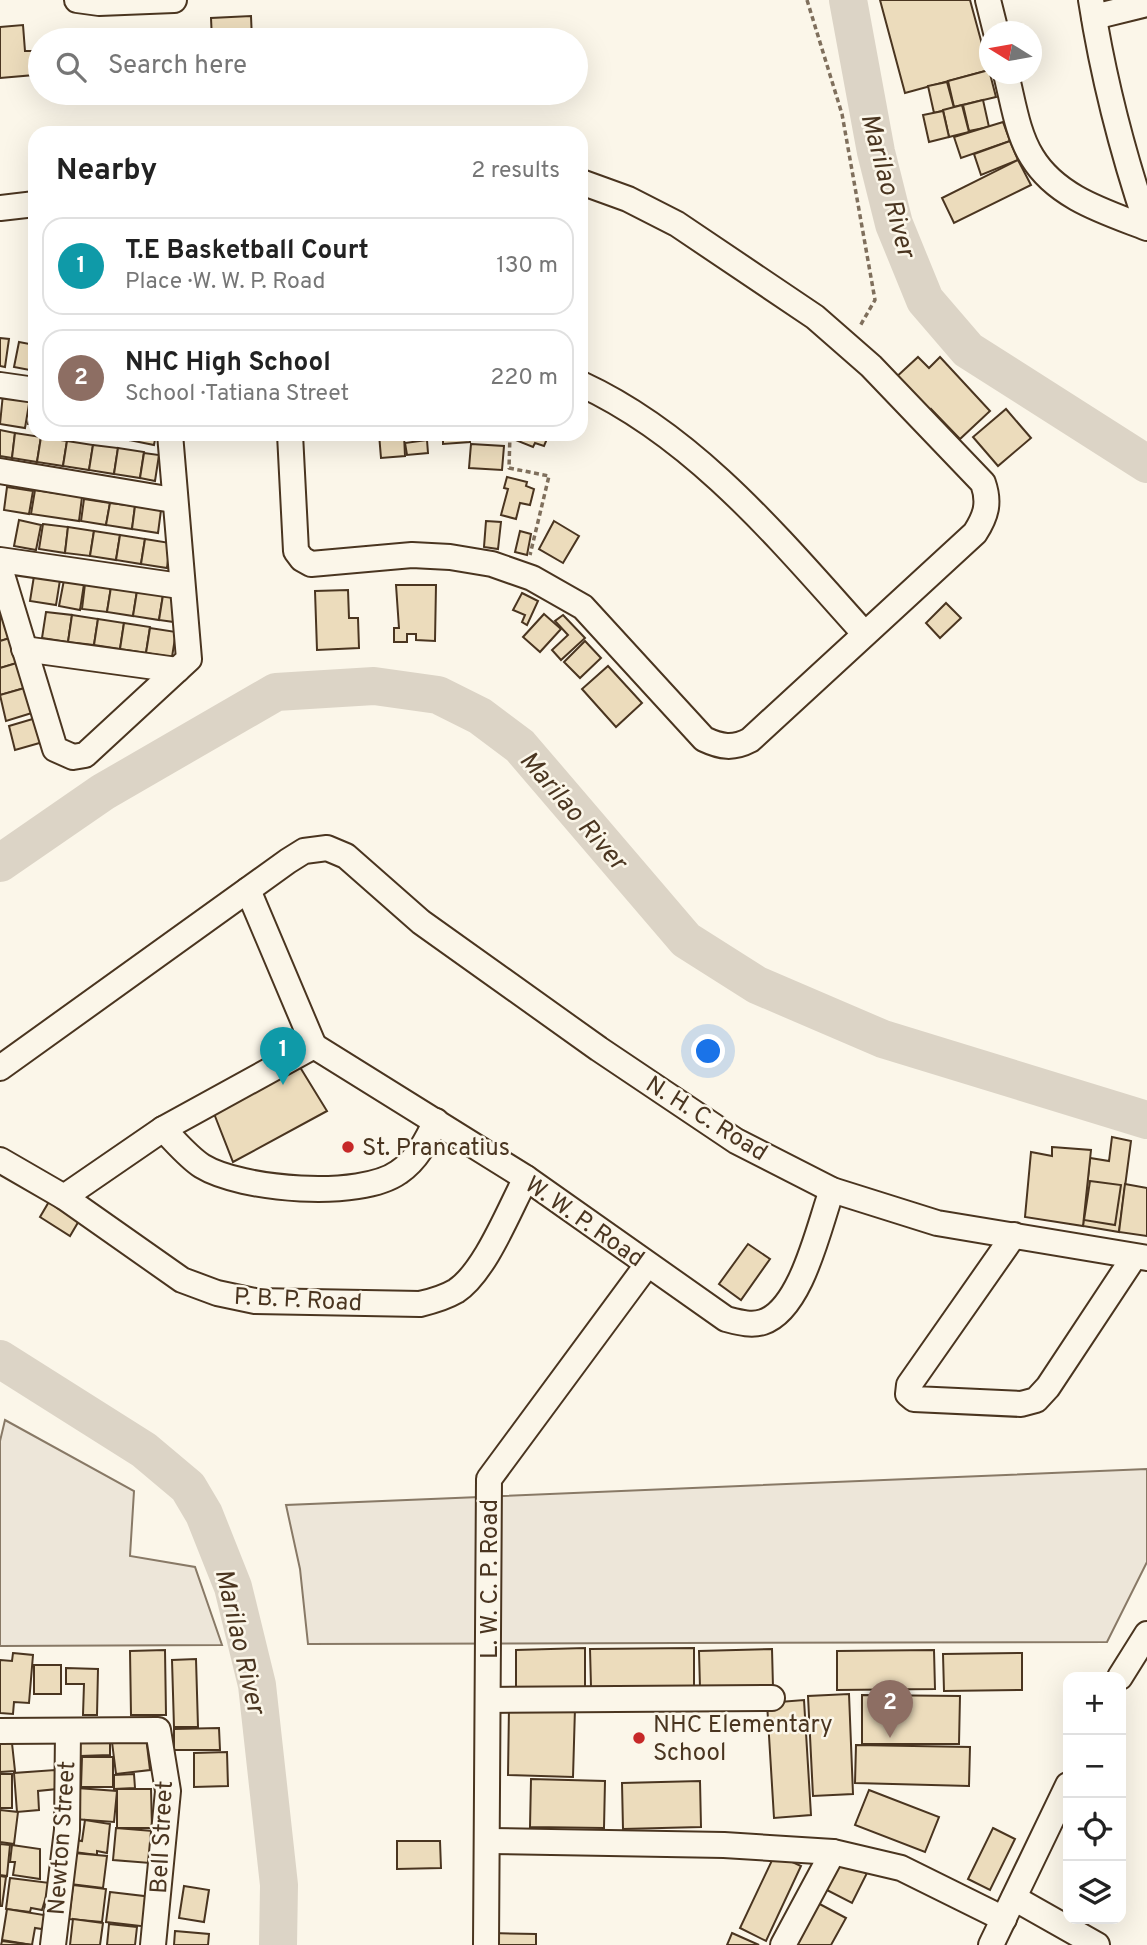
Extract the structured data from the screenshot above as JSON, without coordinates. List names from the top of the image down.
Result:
{
  "streets": {
    "street": [
      "N. H. C. Road",
      "W. W. P. Road",
      "P. B. P. Road",
      "L. W. C. P. Road",
      "Bell Street",
      "Newton Street"
    ]
  },
  "crossings": [
    ["N. H. C. Road", "W. W. P. Road"],
    ["W. W. P. Road", "P. B. P. Road"],
    ["W. W. P. Road", "L. W. C. P. Road"],
    ["Bell Street", "Newton Street"]
  ],
  "water": ["Marilao River"],
  "places": ["St. Prancatius", "NHC Elementary School"],
  "north": "left",
  "page": {
    "search": "Search here",
    "heading": ["Nearby", "2 results"],
    "list": [
      {
        "mark": "1",
        "name": "T.E Basketball Court",
        "note": "Place · W. W. P. Road",
        "value": "130 m"
      },
      {
        "mark": "2",
        "name": "NHC High School",
        "note": "School · Tatiana Street",
        "value": "220 m"
      }
    ],
    "pins": ["1", "2"],
    "map_buttons": ["+", "−"]
  }
}
